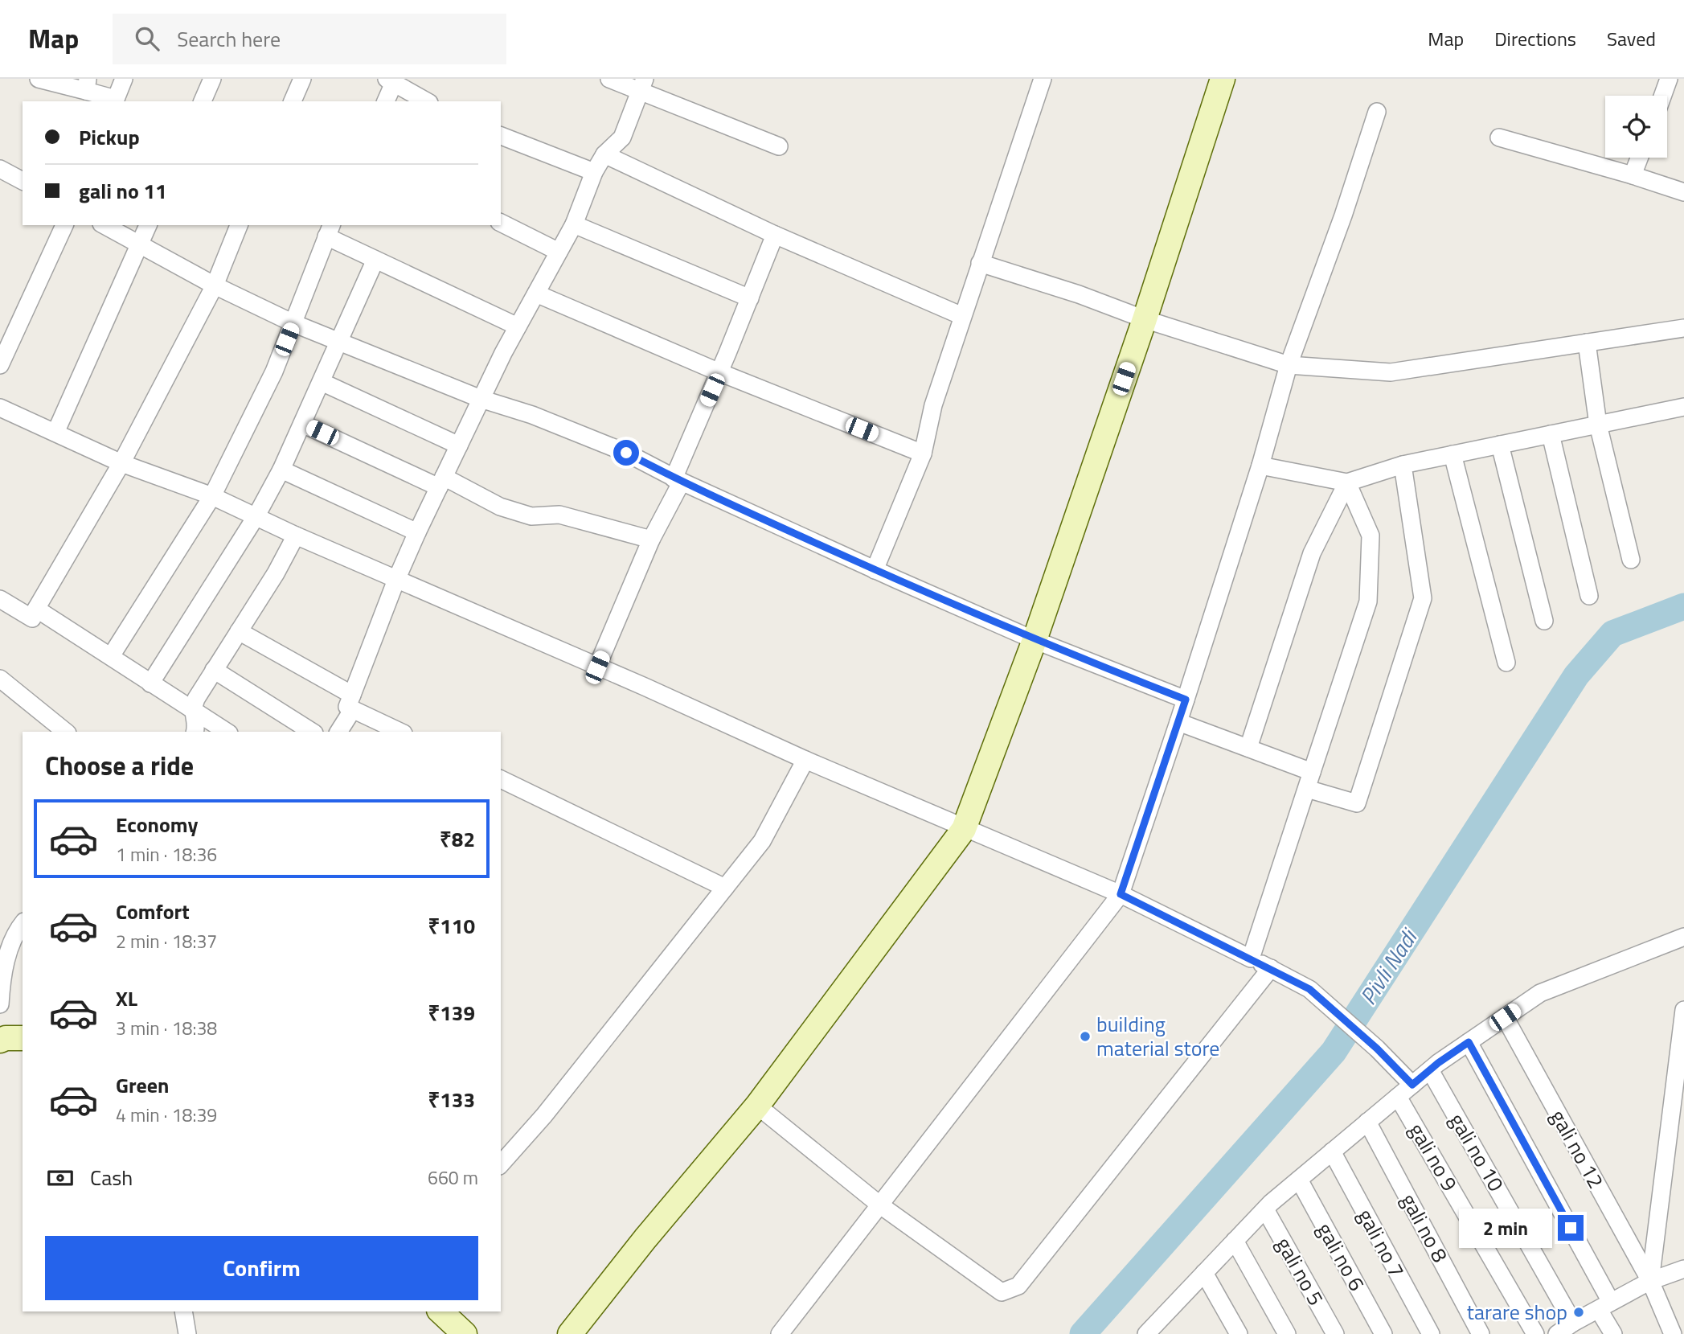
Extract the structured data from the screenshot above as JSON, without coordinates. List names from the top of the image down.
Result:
{
  "streets": {
    "street": [
      "gali no 12",
      "gali no 10",
      "gali no 9",
      "gali no 8",
      "gali no 7",
      "gali no 6",
      "gali no 5"
    ]
  },
  "water": ["Pivli Nadi"],
  "places": ["building material store", "tarare shop"],
  "page": {
    "header": "Map",
    "search": "Search here",
    "nav": ["Map", "Directions", "Saved"],
    "banner": ["Pickup", "gali no 11"],
    "heading": "Choose a ride",
    "list": [
      {
        "name": "Economy",
        "note": "1 min · 18:36",
        "value": "₹82"
      },
      {
        "name": "Comfort",
        "note": "2 min · 18:37",
        "value": "₹110"
      },
      {
        "name": "XL",
        "note": "3 min · 18:38",
        "value": "₹139"
      },
      {
        "name": "Green",
        "note": "4 min · 18:39",
        "value": "₹133"
      }
    ],
    "pay": ["Cash", "660 m"],
    "bubble": "2 min",
    "buttons": "Confirm"
  }
}
